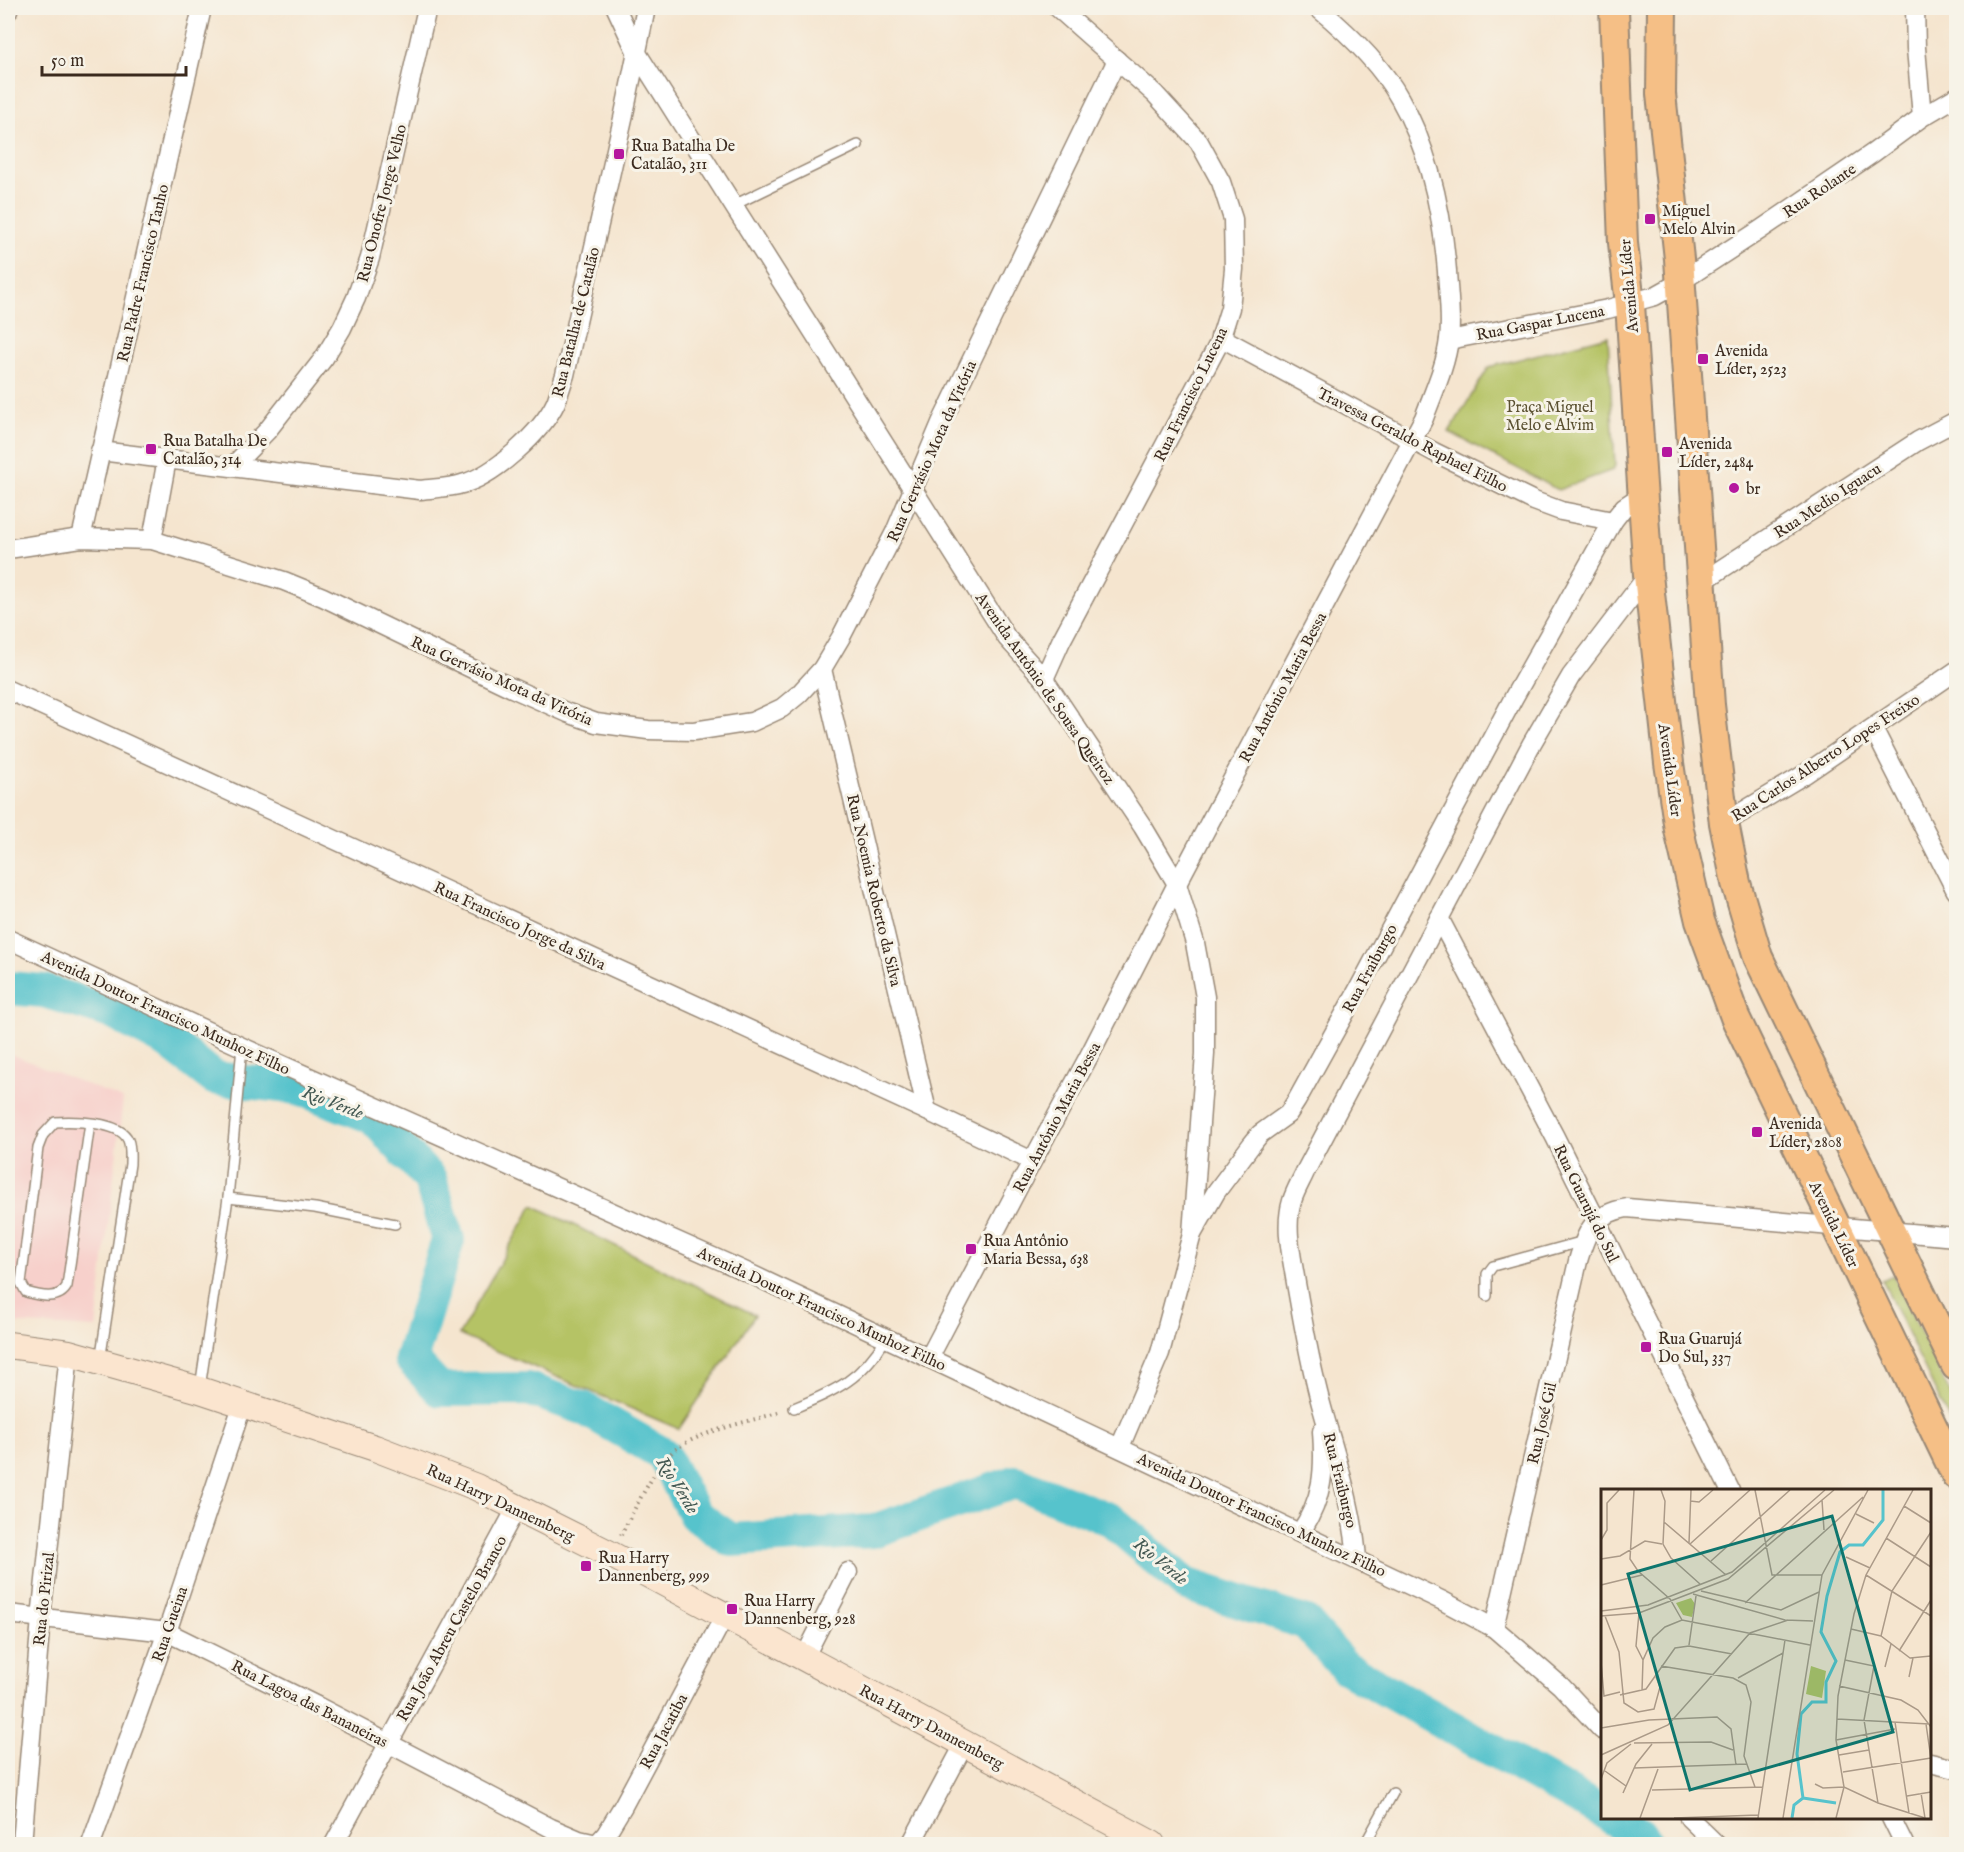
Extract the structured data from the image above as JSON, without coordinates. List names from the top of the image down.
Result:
{
  "streets": {
    "main road": ["Avenida Líder", "Rua Harry Dannemberg"],
    "street": [
      "Rua Rolante",
      "Rua Onofre Jorge Velho",
      "Rua Padre Francisco Tanho",
      "Rua Batalha de Catalão",
      "Rua Gaspar Lucena",
      "Rua Francisco Lucena",
      "Travessa Geraldo Raphael Filho",
      "Rua Gervásio Mota da Vitória",
      "Rua Medio Iguacu",
      "Rua Antônio Maria Bessa",
      "Avenida Antônio de Sousa Queiroz",
      "Rua Carlos Alberto Lopes Freixo",
      "Rua Noemia Roberto da Silva",
      "Rua Francisco Jorge da Silva",
      "Rua Fraiburgo",
      "Avenida Doutor Francisco Munhoz Filho",
      "Rua Guarujá do Sul",
      "Rua José Gil",
      "Rua do Pirizal",
      "Rua Gueina",
      "Rua João Abreu Castelo Branco",
      "Rua Lagoa das Bananeiras",
      "Rua Jacatiba"
    ]
  },
  "crossings": [
    ["Rua Rolante", "Avenida Líder"],
    ["Rua Rolante", "Rua Gaspar Lucena"],
    ["Rua Onofre Jorge Velho", "Rua Batalha de Catalão"],
    ["Rua Padre Francisco Tanho", "Rua Batalha de Catalão"],
    ["Rua Padre Francisco Tanho", "Rua Gervásio Mota da Vitória"],
    ["Avenida Líder", "Rua Gaspar Lucena"],
    ["Avenida Líder", "Rua Fraiburgo"],
    ["Rua Batalha de Catalão", "Avenida Antônio de Sousa Queiroz"],
    ["Rua Gaspar Lucena", "Rua Antônio Maria Bessa"],
    ["Rua Francisco Lucena", "Travessa Geraldo Raphael Filho"],
    ["Rua Francisco Lucena", "Rua Gervásio Mota da Vitória"],
    ["Rua Francisco Lucena", "Avenida Antônio de Sousa Queiroz"],
    ["Travessa Geraldo Raphael Filho", "Rua Antônio Maria Bessa"],
    ["Travessa Geraldo Raphael Filho", "Rua Fraiburgo"],
    ["Rua Gervásio Mota da Vitória", "Avenida Antônio de Sousa Queiroz"],
    ["Rua Gervásio Mota da Vitória", "Rua Noemia Roberto da Silva"],
    ["Rua Antônio Maria Bessa", "Avenida Antônio de Sousa Queiroz"],
    ["Rua Antônio Maria Bessa", "Rua Francisco Jorge da Silva"],
    ["Rua Antônio Maria Bessa", "Avenida Doutor Francisco Munhoz Filho"],
    ["Avenida Antônio de Sousa Queiroz", "Rua Fraiburgo"],
    ["Rua Noemia Roberto da Silva", "Rua Francisco Jorge da Silva"],
    ["Rua Fraiburgo", "Avenida Doutor Francisco Munhoz Filho"],
    ["Rua Fraiburgo", "Rua Guarujá do Sul"],
    ["Avenida Doutor Francisco Munhoz Filho", "Rua José Gil"],
    ["Rua Guarujá do Sul", "Rua José Gil"],
    ["Rua Harry Dannemberg", "Rua do Pirizal"],
    ["Rua Harry Dannemberg", "Rua Gueina"],
    ["Rua Harry Dannemberg", "Rua João Abreu Castelo Branco"],
    ["Rua Harry Dannemberg", "Rua Jacatiba"],
    ["Rua do Pirizal", "Rua Lagoa das Bananeiras"],
    ["Rua Gueina", "Rua Lagoa das Bananeiras"],
    ["Rua João Abreu Castelo Branco", "Rua Lagoa das Bananeiras"],
    ["Rua Lagoa das Bananeiras", "Rua Jacatiba"]
  ],
  "water": ["Rio Verde"],
  "parks": ["Praça Miguel Melo e Alvim"],
  "places": {
    "transit": [
      "Rua Batalha De Catalão, 311",
      "Miguel Melo Alvin",
      "Avenida Líder, 2523",
      "Rua Batalha De Catalão, 314",
      "Avenida Líder, 2484",
      "Avenida Líder, 2808",
      "Rua Antônio Maria Bessa, 638",
      "Rua Guarujá Do Sul, 337",
      "Rua Harry Dannenberg, 999",
      "Rua Harry Dannenberg, 928"
    ],
    "other": ["br"]
  },
  "scale_bar": "50 m"
}
